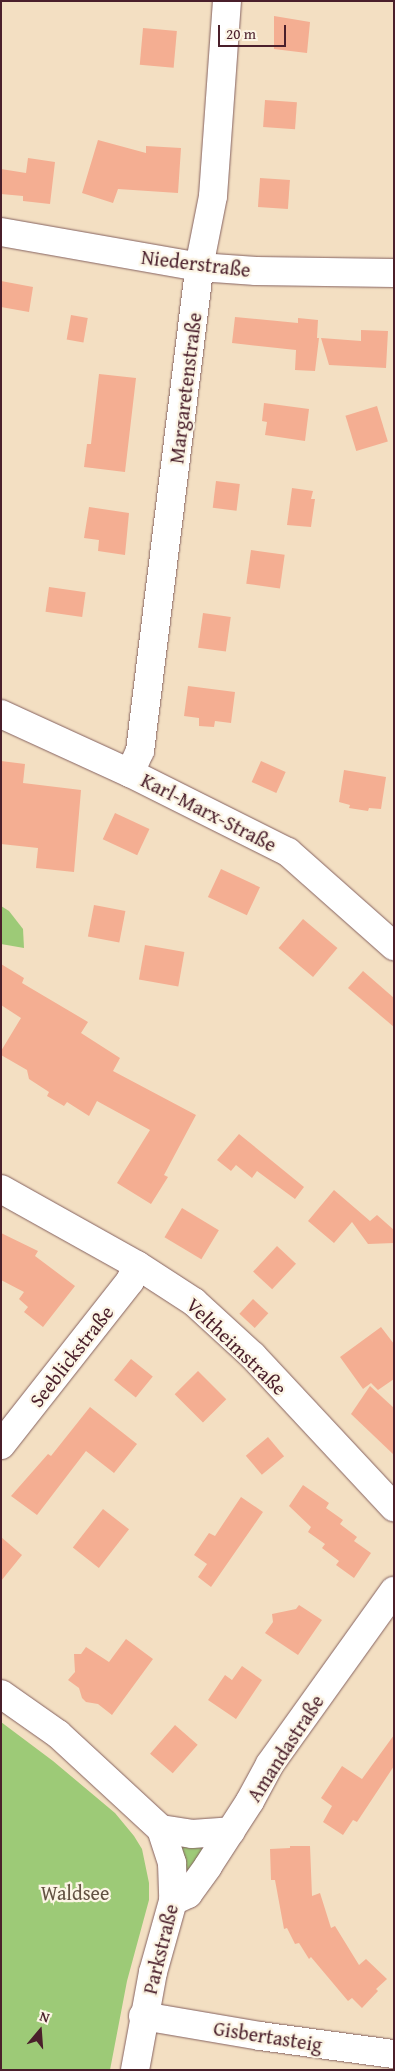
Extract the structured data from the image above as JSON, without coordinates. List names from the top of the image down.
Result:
{
  "streets": {
    "street": [
      "Niederstraße",
      "Margaretenstraße",
      "Karl-Marx-Straße",
      "Veltheimstraße",
      "Seeblickstraße",
      "Amandastraße",
      "Parkstraße",
      "Gisbertasteig"
    ]
  },
  "crossings": [
    ["Niederstraße", "Margaretenstraße"],
    ["Margaretenstraße", "Karl-Marx-Straße"],
    ["Veltheimstraße", "Seeblickstraße"],
    ["Amandastraße", "Parkstraße"],
    ["Parkstraße", "Gisbertasteig"]
  ],
  "parks": ["Waldsee"],
  "scale_bar": "20 m",
  "north": "top"
}
